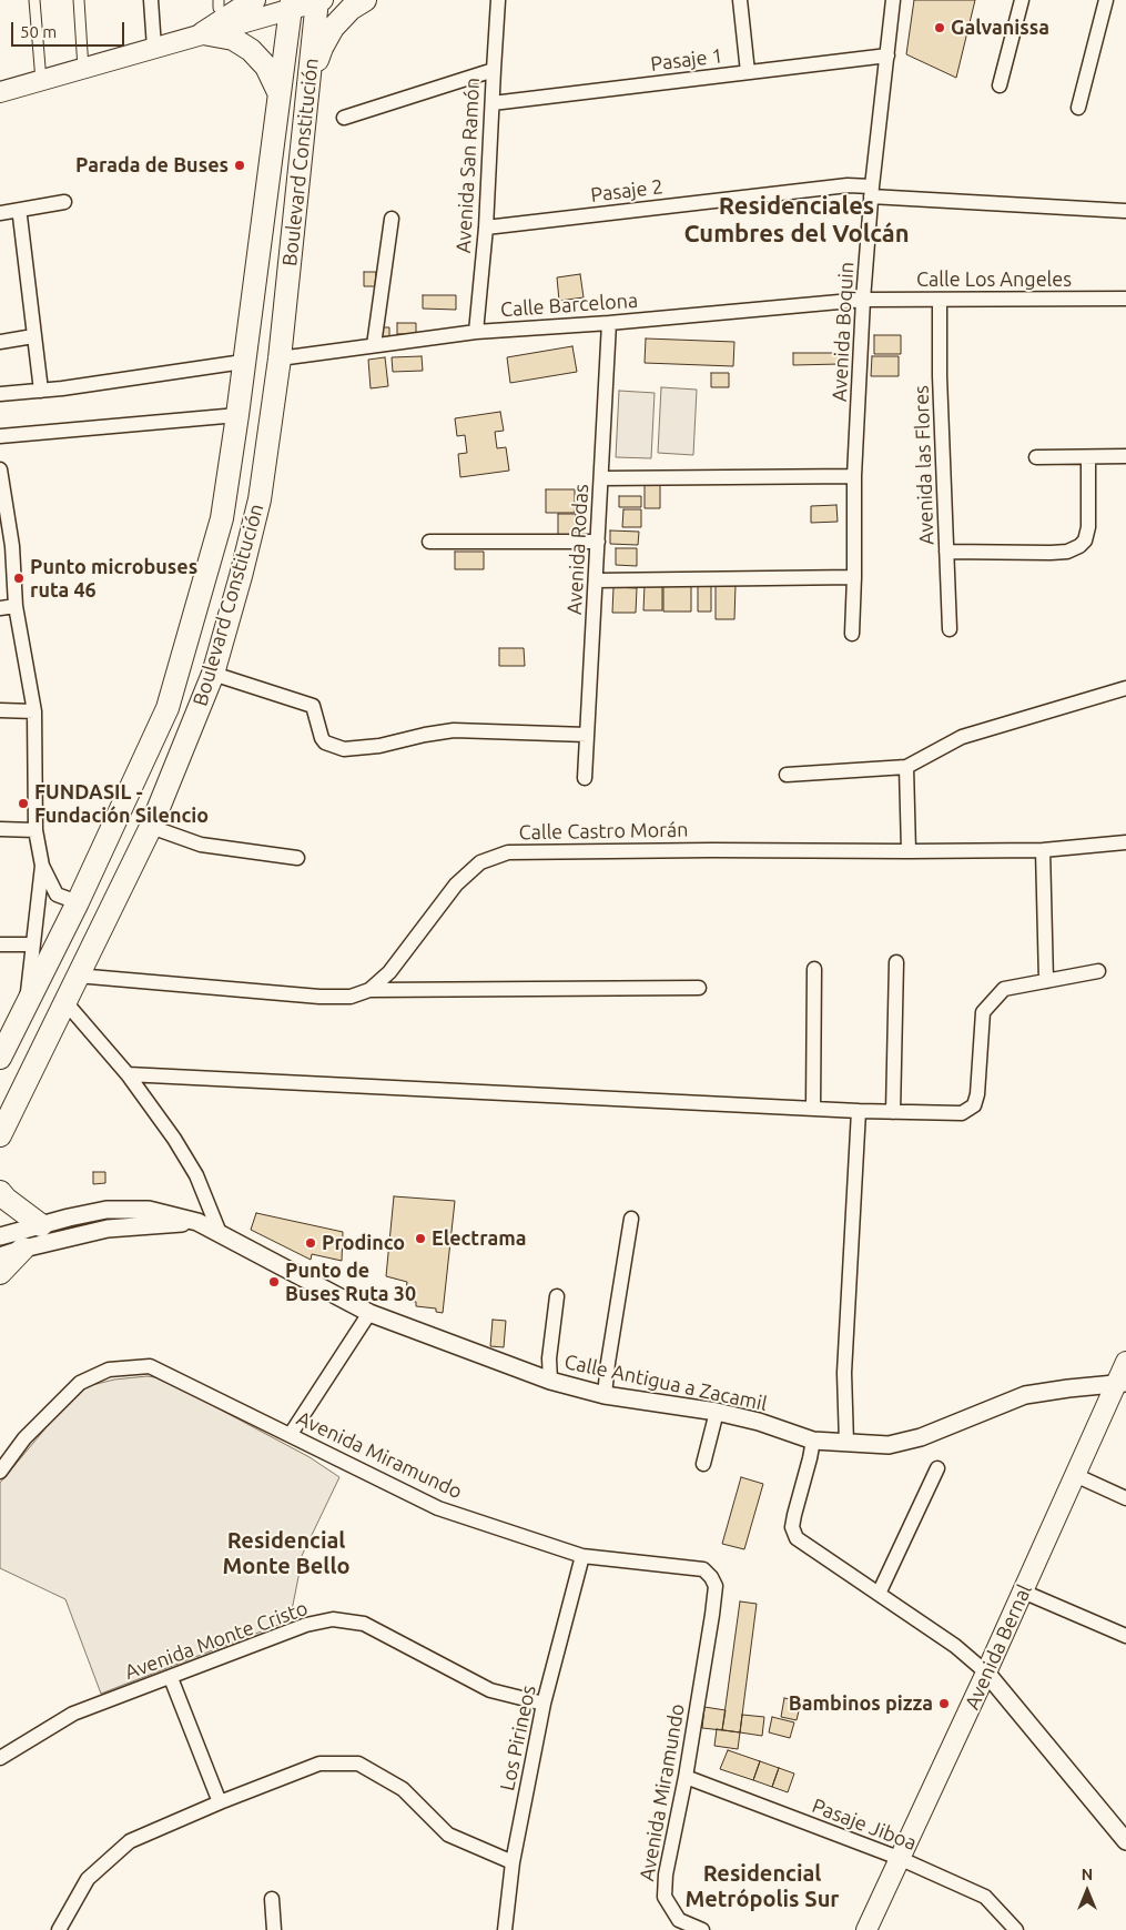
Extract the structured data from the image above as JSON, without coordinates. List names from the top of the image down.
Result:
{
  "streets": {
    "highway": ["Boulevard Constitución"],
    "main road": ["Avenida Bernal"],
    "street": [
      "Pasaje 1",
      "Avenida San Ramón",
      "Pasaje 2",
      "Calle Los Angeles",
      "Calle Barcelona",
      "Avenida Boquin",
      "Avenida las Flores",
      "Avenida Rodas",
      "Calle Castro Morán",
      "Calle Antigua a Zacamil",
      "Avenida Miramundo",
      "Avenida Monte Cristo",
      "Los Pirineos",
      "Pasaje Jiboa"
    ]
  },
  "crossings": [
    ["Pasaje 1", "Avenida San Ramón"],
    ["Pasaje 1", "Avenida Boquin"],
    ["Boulevard Constitución", "Calle Barcelona"],
    ["Boulevard Constitución", "Calle Castro Morán"],
    ["Avenida San Ramón", "Pasaje 2"],
    ["Avenida San Ramón", "Calle Barcelona"],
    ["Pasaje 2", "Avenida Boquin"],
    ["Calle Los Angeles", "Calle Barcelona"],
    ["Calle Los Angeles", "Avenida Boquin"],
    ["Calle Los Angeles", "Avenida las Flores"],
    ["Calle Barcelona", "Avenida Boquin"],
    ["Calle Barcelona", "Avenida Rodas"],
    ["Calle Antigua a Zacamil", "Avenida Bernal"],
    ["Avenida Miramundo", "Los Pirineos"],
    ["Avenida Miramundo", "Pasaje Jiboa"],
    ["Avenida Monte Cristo", "Los Pirineos"],
    ["Avenida Bernal", "Pasaje Jiboa"]
  ],
  "districts": ["Residenciales Cumbres del Volcán", "Residencial Monte Bello", "Residencial Metrópolis Sur"],
  "places": [
    "Galvanissa",
    "Parada de Buses",
    "Punto microbuses ruta 46",
    "FUNDASIL - Fundación Silencio",
    "Electrama",
    "Prodinco",
    "Punto de Buses Ruta 30",
    "Bambinos pizza"
  ],
  "scale_bar": "50 m",
  "north": "top"
}
